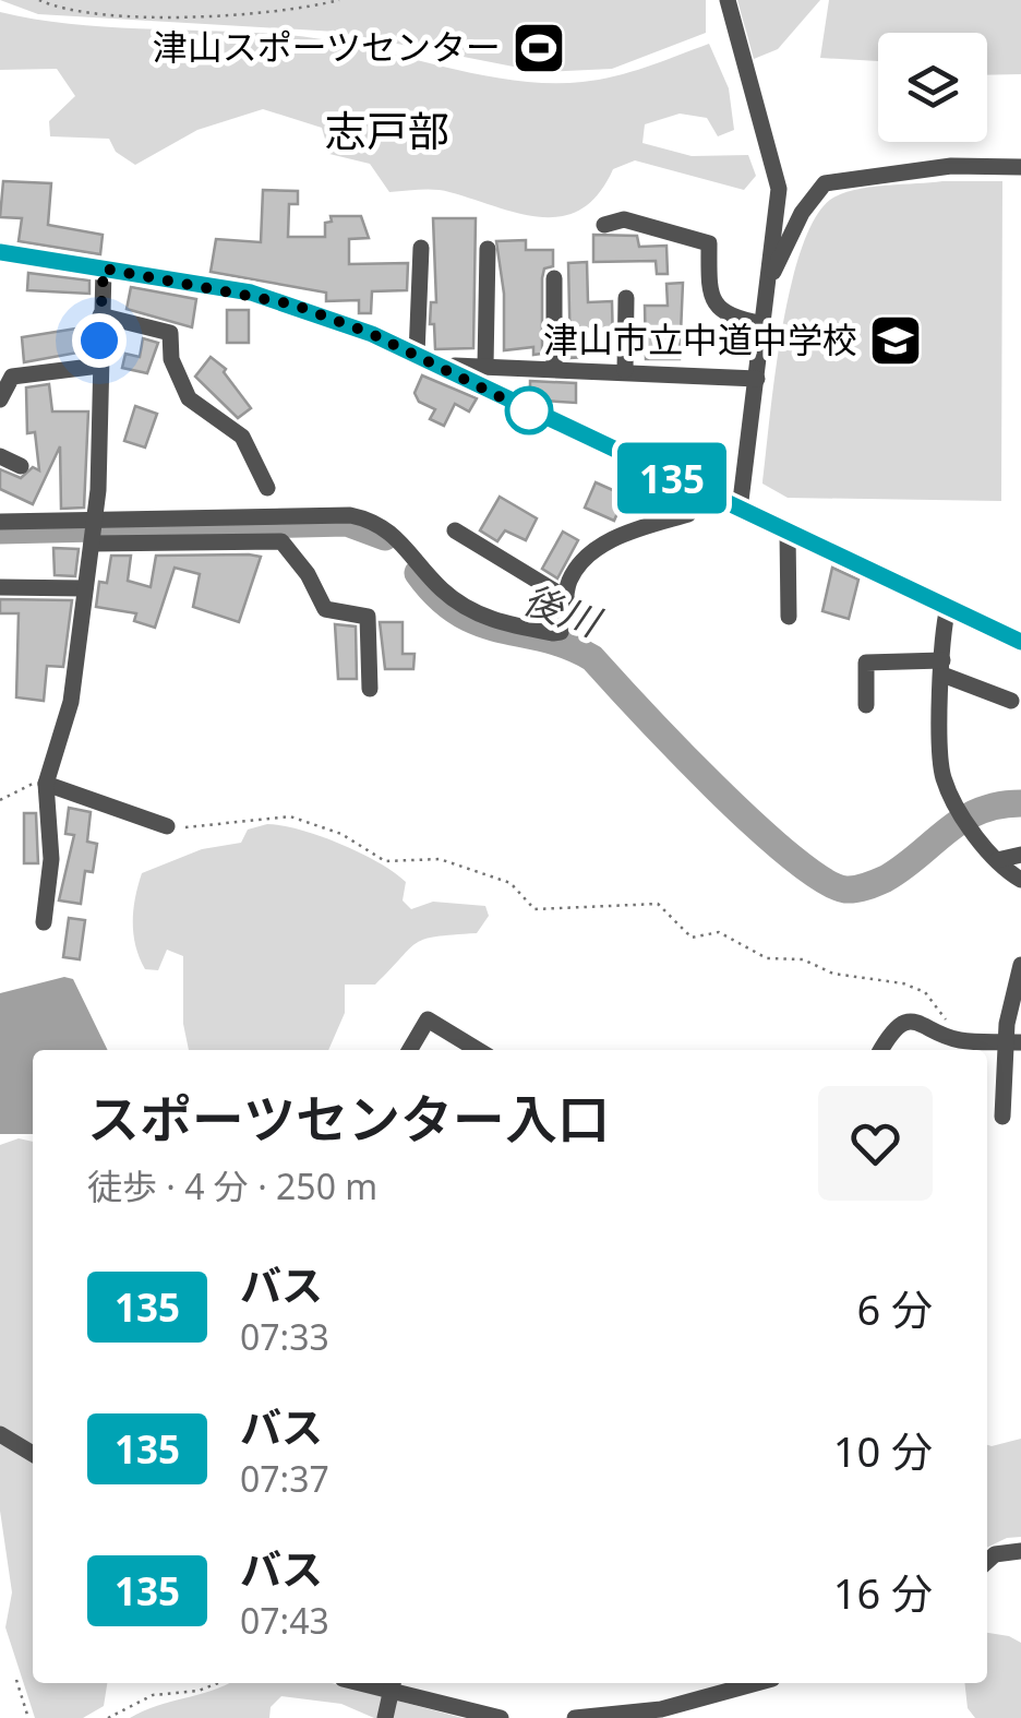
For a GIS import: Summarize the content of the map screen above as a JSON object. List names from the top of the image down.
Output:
{
  "districts": ["志戸部"],
  "water": ["後川"],
  "places": {
    "sports": ["津山スポーツセンター"],
    "school or university": ["津山市立中道中学校"]
  },
  "lines": ["bus line 135"],
  "page": {
    "on_map": "135",
    "heading": ["スポーツセンター入口", "徒歩 · 4 分 · 250 m"],
    "list": [
      {
        "mark": "135",
        "name": "バス",
        "note": "07:33",
        "value": "6 分"
      },
      {
        "mark": "135",
        "name": "バス",
        "note": "07:37",
        "value": "10 分"
      },
      {
        "mark": "135",
        "name": "バス",
        "note": "07:43",
        "value": "16 分"
      }
    ]
  }
}
